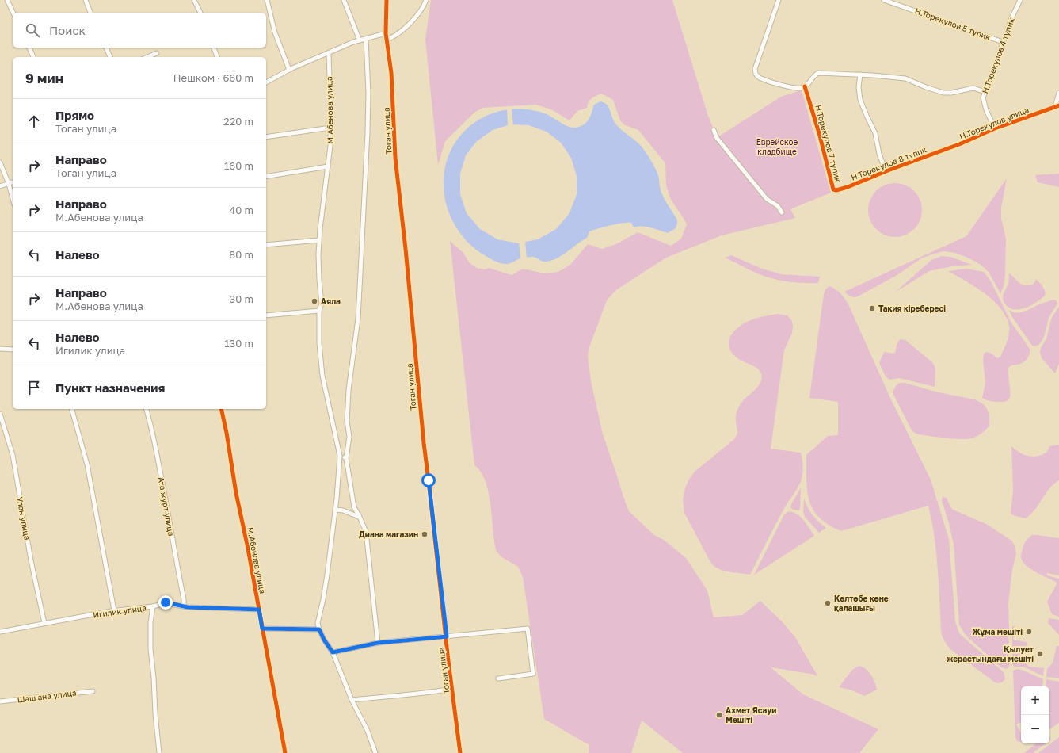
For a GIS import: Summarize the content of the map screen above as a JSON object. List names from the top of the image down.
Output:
{
  "streets": {
    "street": [
      "Н.Торекулов 5 тупик",
      "Н.Торекулов 4 тупик",
      "М.Абенова улица",
      "Н.Торекулов улица",
      "Тоган улица",
      "Н.Торекулов 7 тупик",
      "Н.Торекулов 8 тупик",
      "Ата журт улица",
      "Улан улица",
      "Игилик улица",
      "Шаш ана улица"
    ]
  },
  "crossings": [
    ["Н.Торекулов 5 тупик", "Н.Торекулов 4 тупик"],
    ["Н.Торекулов 4 тупик", "Н.Торекулов улица"],
    ["М.Абенова улица", "Тоган улица"],
    ["М.Абенова улица", "Игилик улица"],
    ["Н.Торекулов улица", "Н.Торекулов 8 тупик"],
    ["Н.Торекулов 7 тупик", "Н.Торекулов 8 тупик"],
    ["Ата журт улица", "Игилик улица"],
    ["Улан улица", "Игилик улица"]
  ],
  "parks": ["Еврейское кладбище"],
  "places": [
    "Аяла",
    "Тақия кіребересі",
    "Диана магазин",
    "Көлтөбе көне қалашығы",
    "Жұма мешіті",
    "Қылует жерастындағы мешіті",
    "Ахмет Ясауи Мешіті"
  ],
  "page": {
    "search": "Поиск",
    "heading": ["9 мин", "Пешком · 660 m"],
    "list": [
      ["Прямо", "Тоган улица", "220 m"],
      ["Направо", "Тоган улица", "160 m"],
      ["Направо", "М.Абенова улица", "40 m"],
      ["Налево", "80 m"],
      ["Направо", "М.Абенова улица", "30 m"],
      ["Налево", "Игилик улица", "130 m"],
      "Пункт назначения"
    ],
    "map_buttons": ["+", "−"]
  }
}
